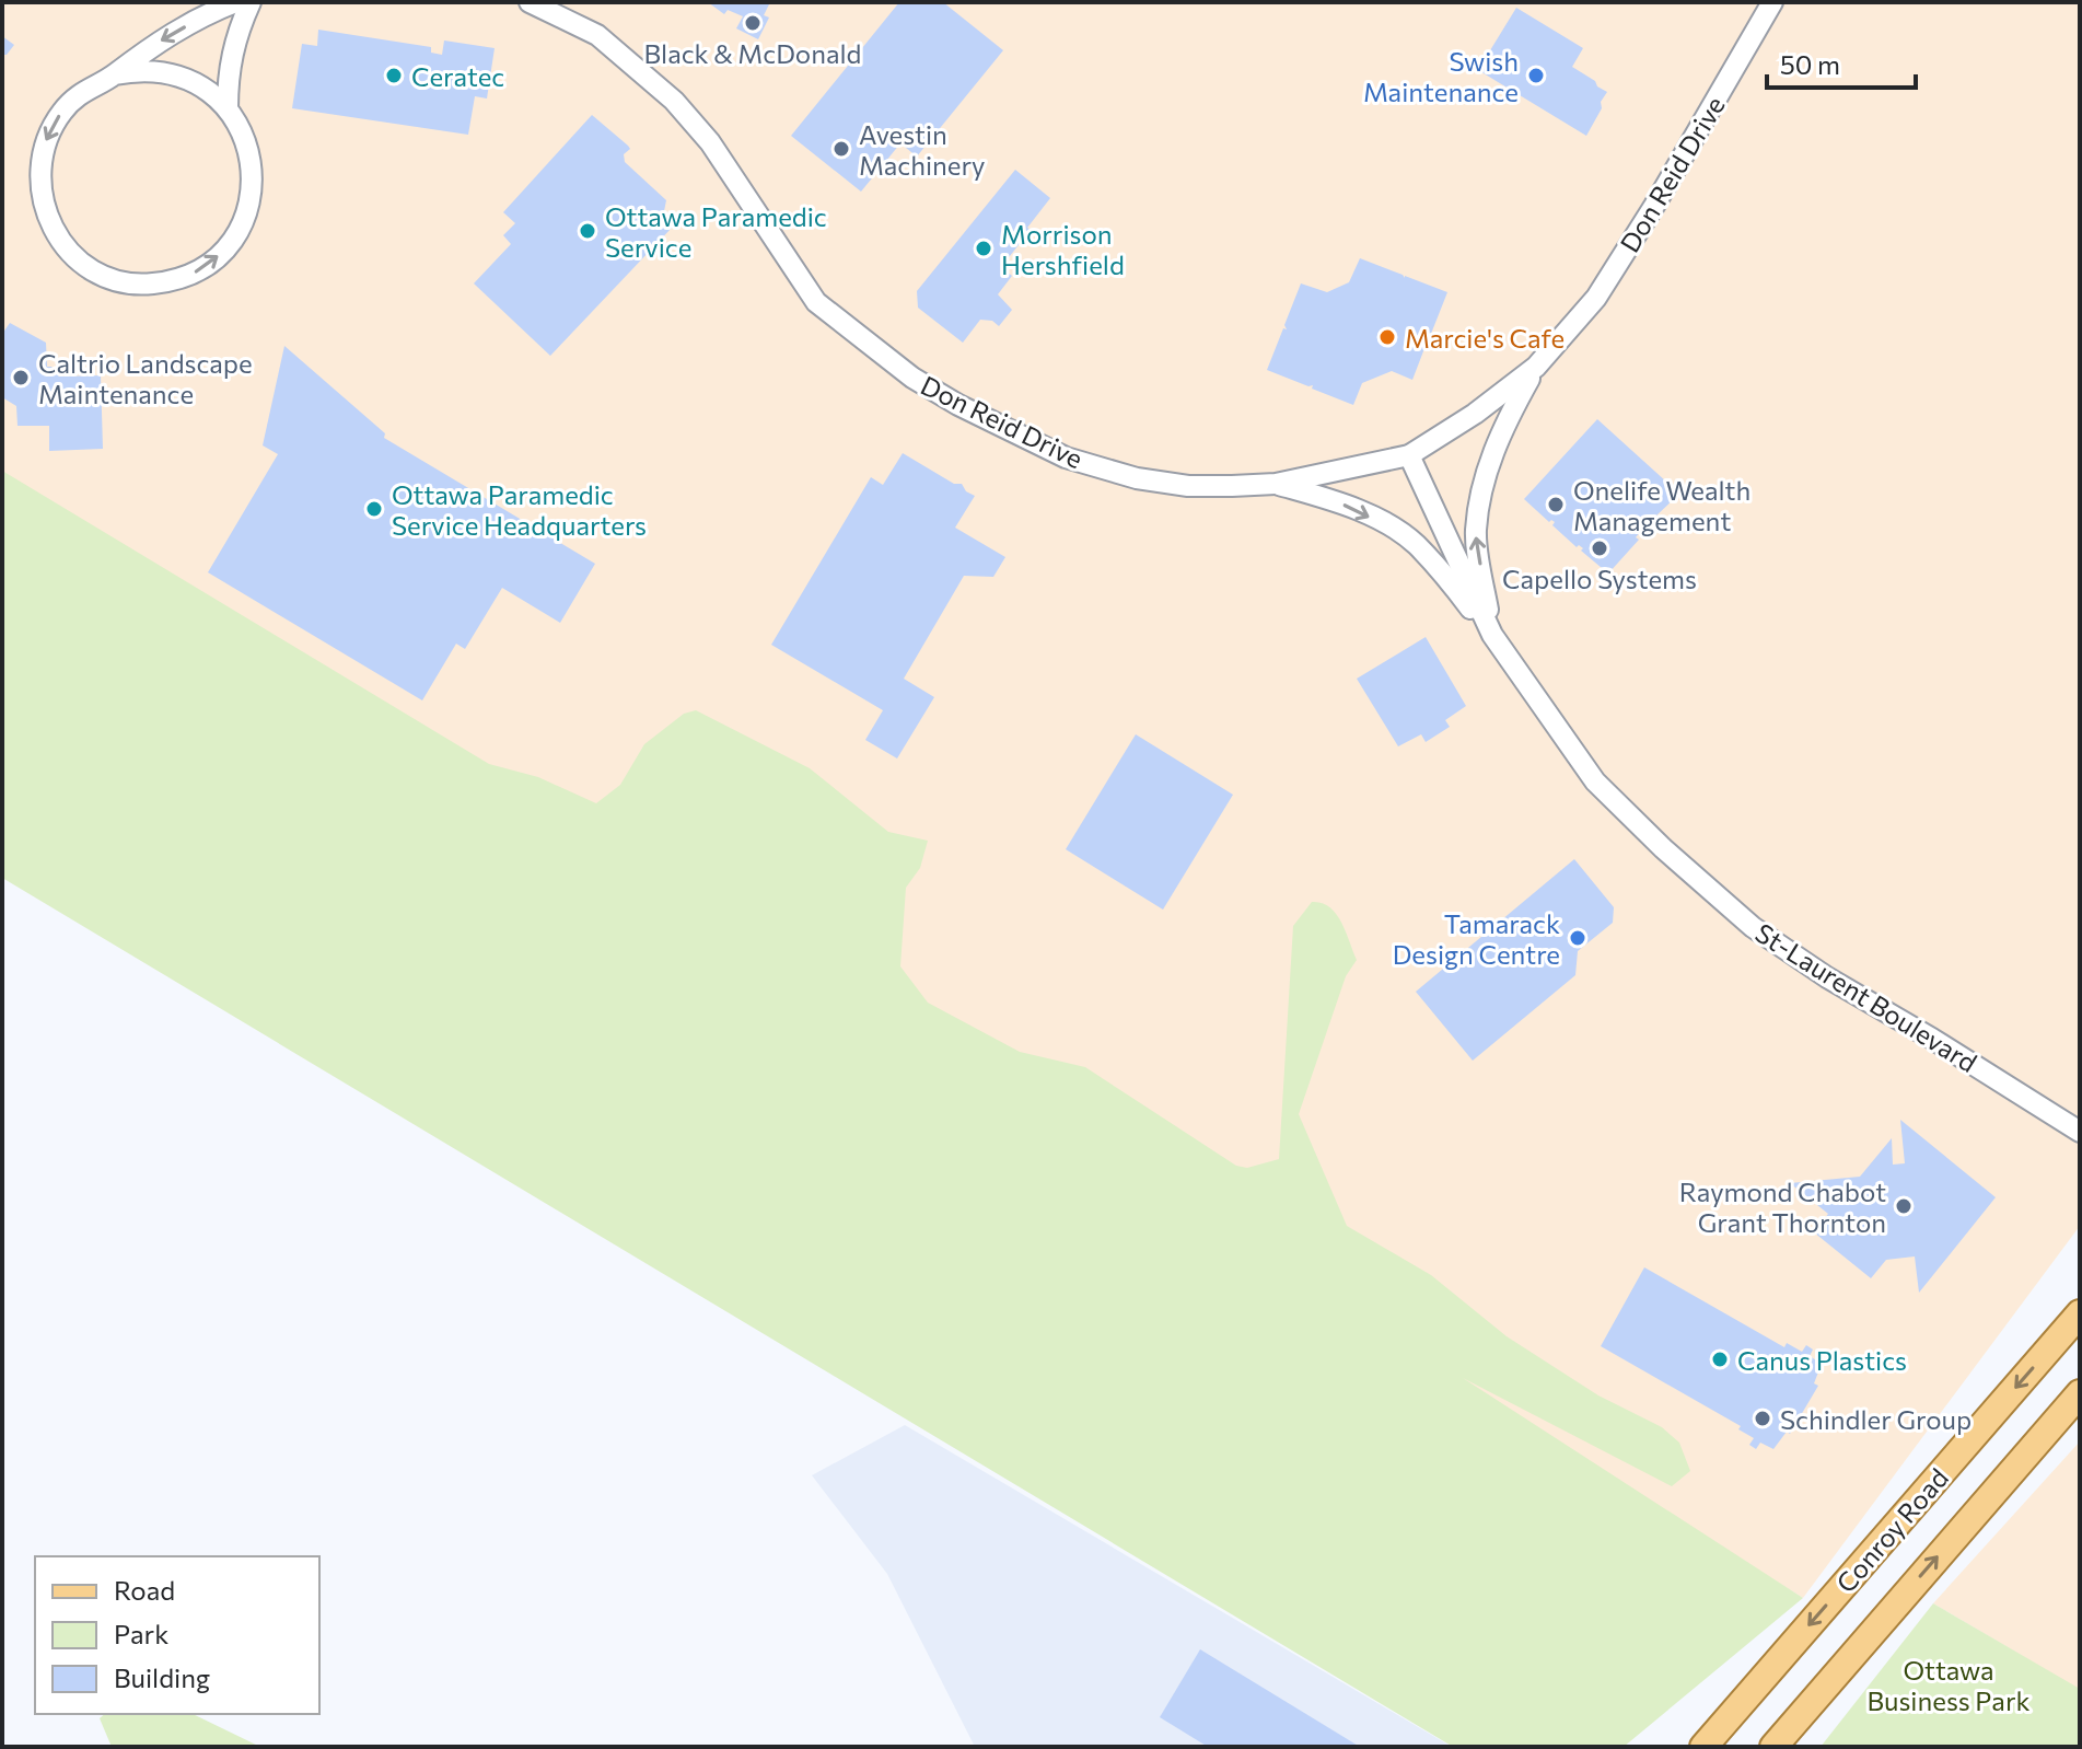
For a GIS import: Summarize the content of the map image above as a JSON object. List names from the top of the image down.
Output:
{
  "streets": {
    "main road": ["Conroy Road"],
    "street": ["Don Reid Drive", "St-Laurent Boulevard"]
  },
  "crossings": [
    ["Don Reid Drive", "St-Laurent Boulevard"]
  ],
  "parks": ["Ottawa Business Park"],
  "places": [
    "Black & McDonald",
    "Ceratec",
    "Swish Maintenance",
    "Avestin Machinery",
    "Ottawa Paramedic Service",
    "Morrison Hershfield",
    "Marcie's Cafe",
    "Caltrio Landscape Maintenance",
    "Onelife Wealth Management",
    "Ottawa Paramedic Service Headquarters",
    "Capello Systems",
    "Tamarack Design Centre",
    "Raymond Chabot Grant Thornton",
    "Canus Plastics",
    "Schindler Group"
  ],
  "legend": ["Road", "Park", "Building"],
  "scale_bar": "50 m"
}
